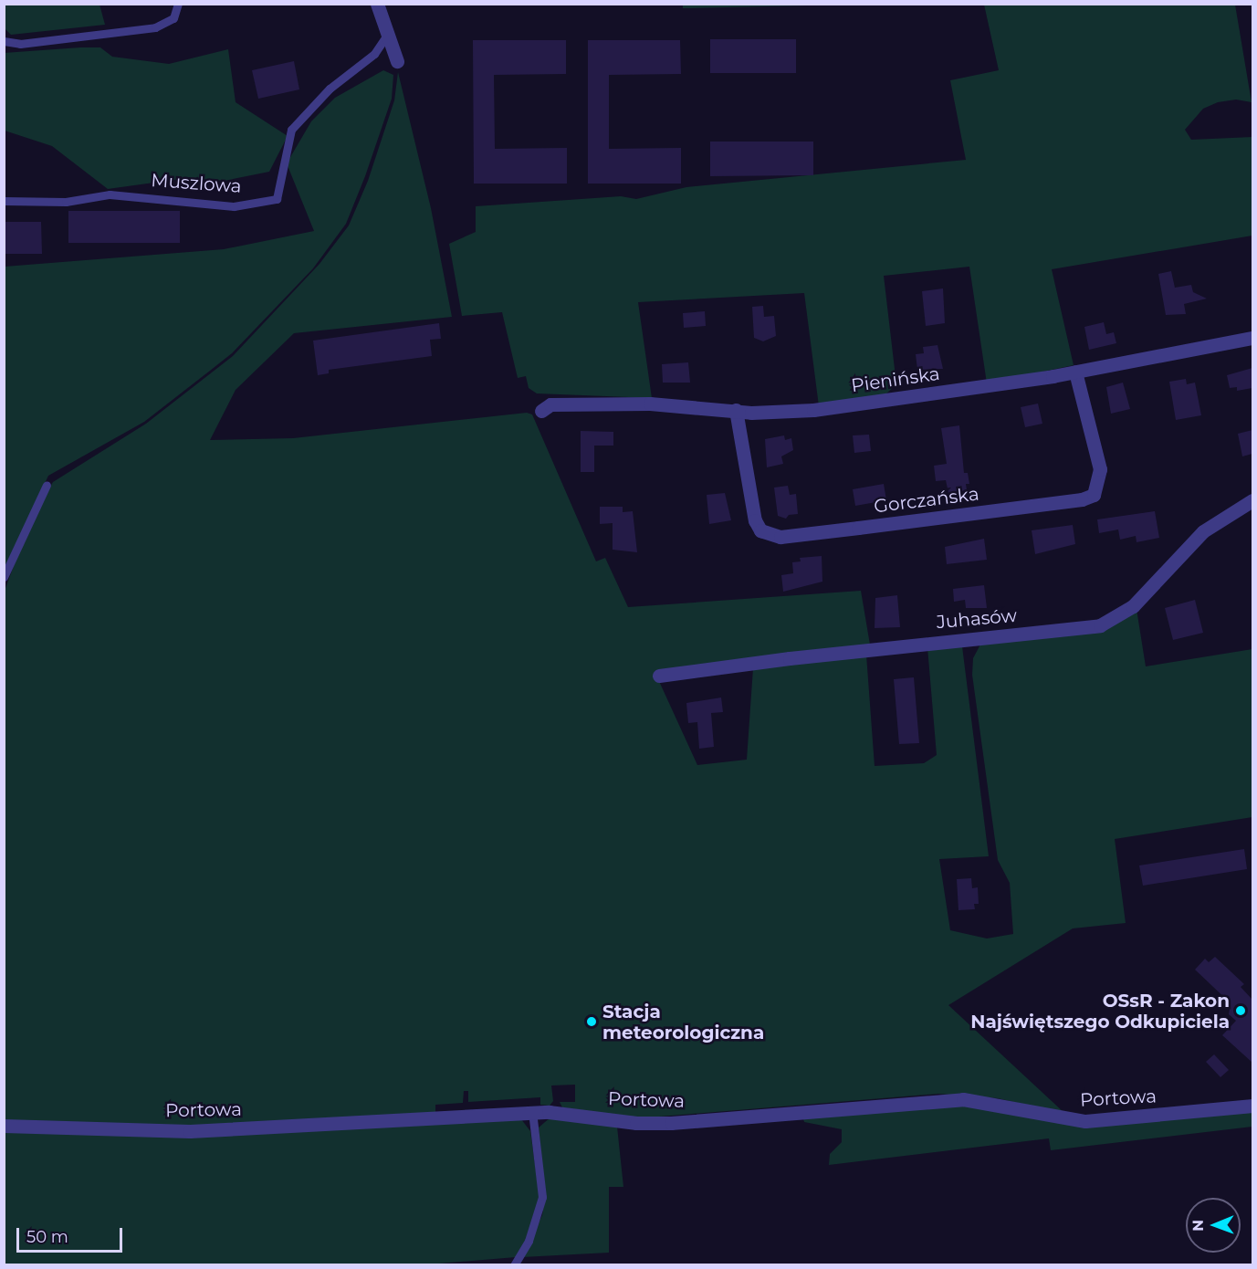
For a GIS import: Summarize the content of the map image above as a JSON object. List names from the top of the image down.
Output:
{
  "streets": {
    "street": [
      "Pienińska",
      "Gorczańska",
      "Juhasów",
      "Portowa"
    ],
    "lane": ["Muszlowa"]
  },
  "crossings": [
    ["Pienińska", "Gorczańska"]
  ],
  "places": ["OSsR - Zakon Najświętszego Odkupiciela", "Stacja meteorologiczna"],
  "scale_bar": "50 m",
  "north": "left"
}
